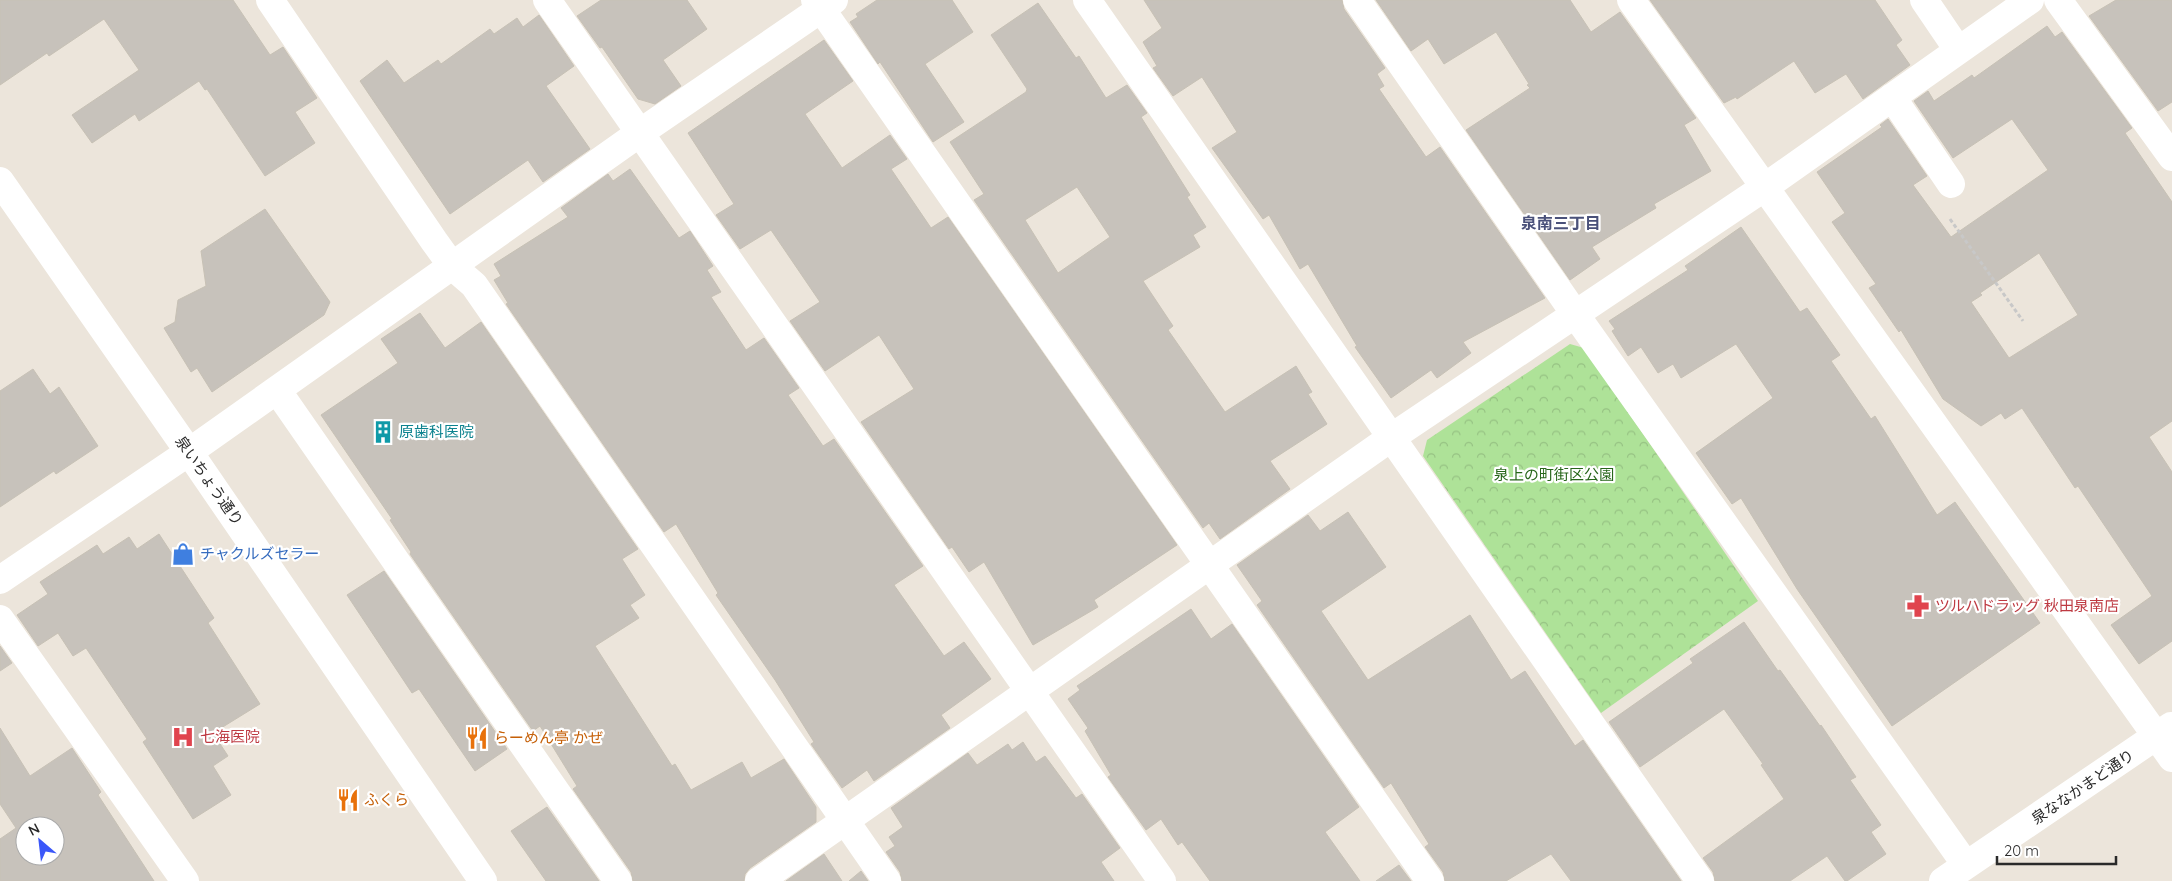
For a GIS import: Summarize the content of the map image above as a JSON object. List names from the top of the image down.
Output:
{
  "streets": {
    "street": ["泉いちょう通り", "泉ななかまど通り"]
  },
  "districts": ["泉南三丁目"],
  "parks": ["泉上の町街区公園"],
  "places": {
    "building": ["原歯科医院"],
    "shop": ["チャクルズセラー"],
    "pharmacy": ["ツルハドラッグ 秋田泉南店"],
    "hospital": ["七海医院"],
    "restaurant": ["らーめん亭 かぜ", "ふくら"]
  },
  "scale_bar": "20 m",
  "north": "top left"
}
